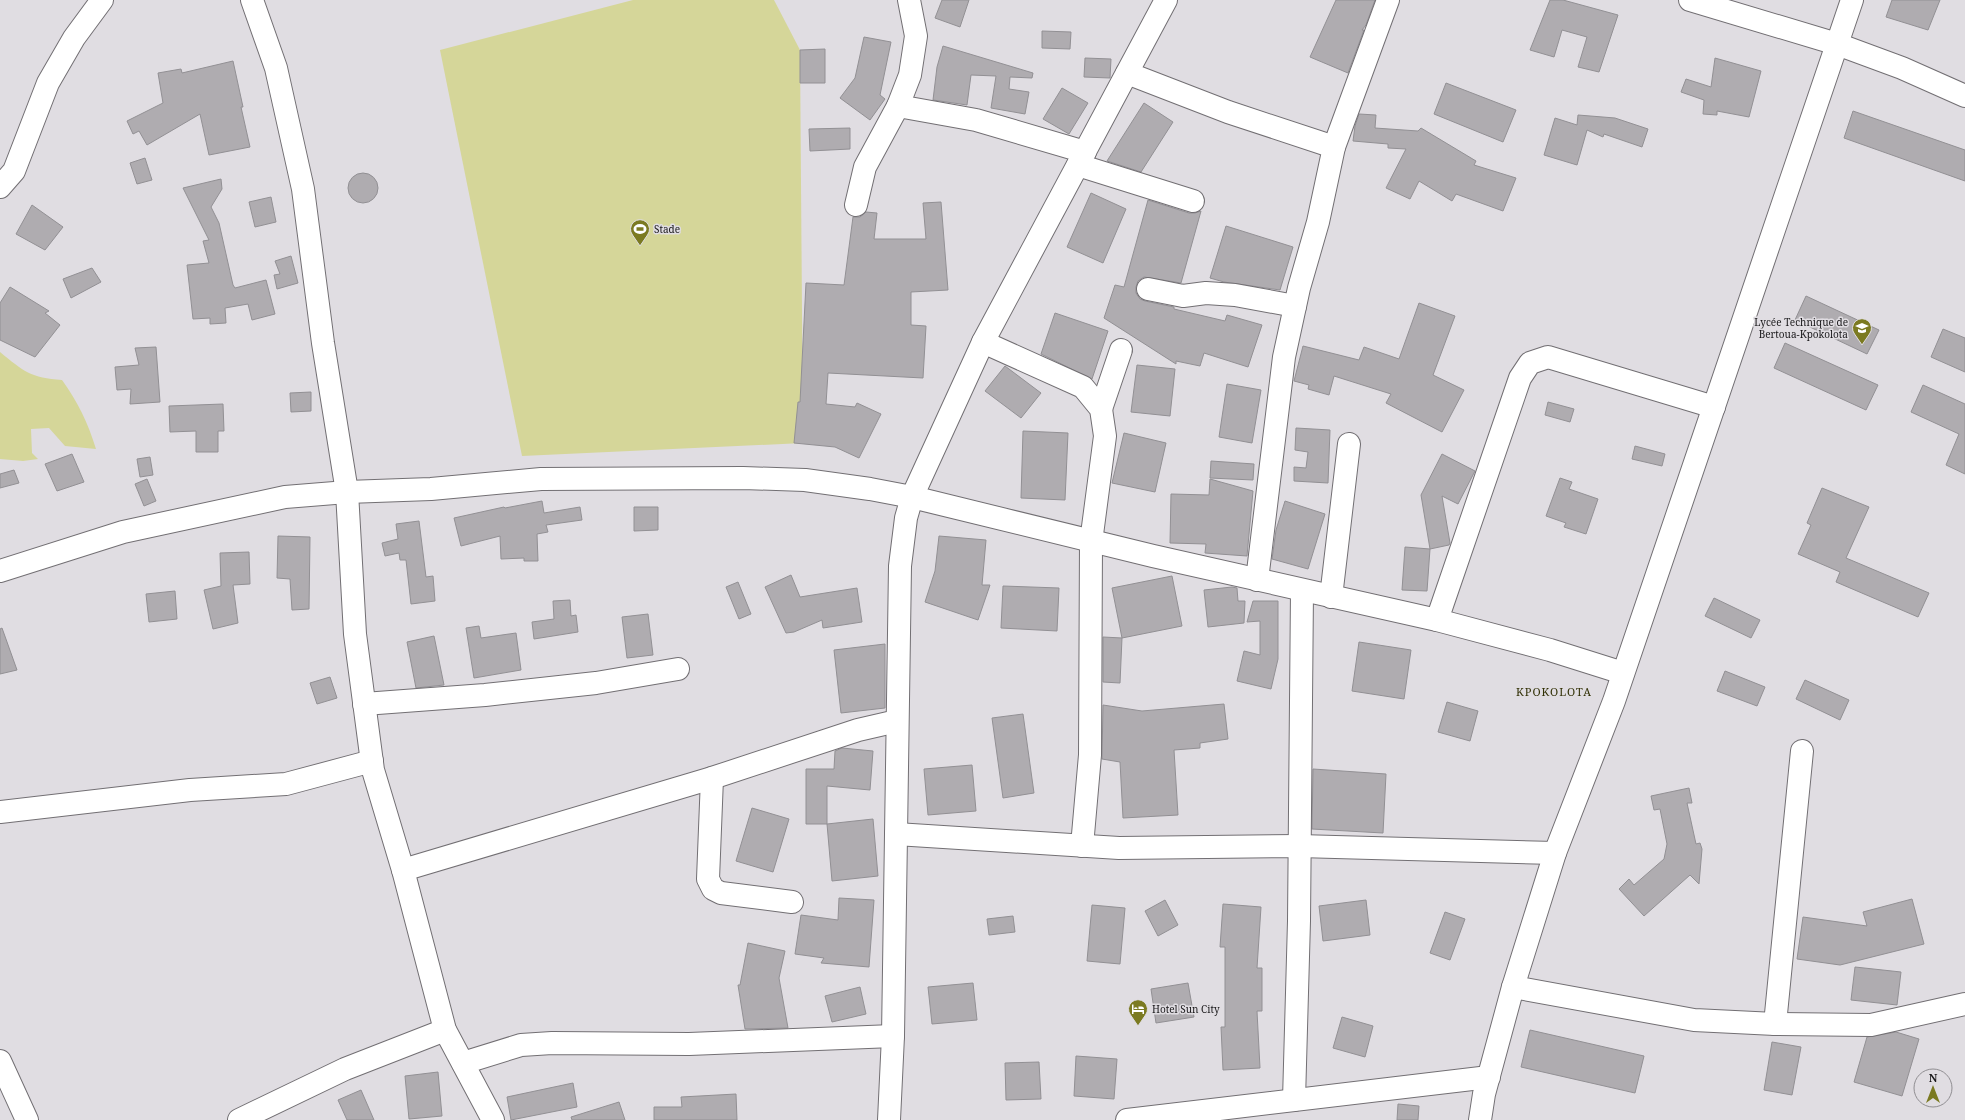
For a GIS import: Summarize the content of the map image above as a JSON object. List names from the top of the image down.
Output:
{
  "districts": ["KPOKOLOTA"],
  "places": {
    "sports": ["Stade"],
    "school or university": ["Lycée Technique de Bertoua-Kpokolota"],
    "hotel": ["Hotel Sun City"]
  },
  "north": "top"
}
